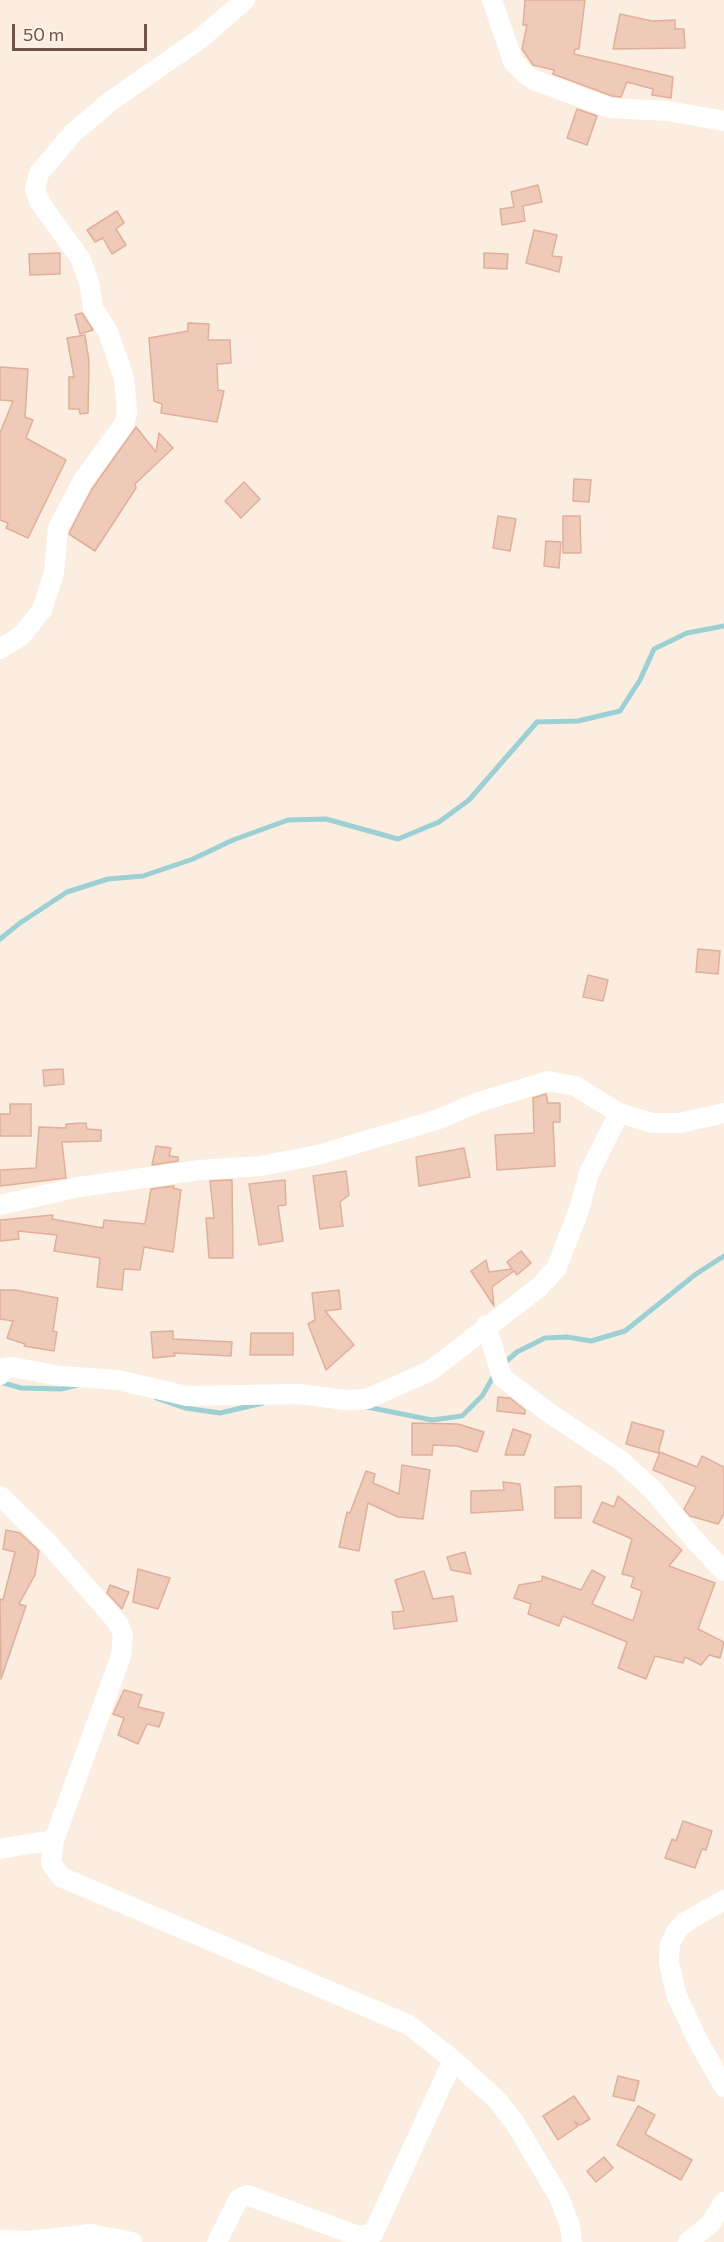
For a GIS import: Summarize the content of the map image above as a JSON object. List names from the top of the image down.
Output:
{
  "scale_bar": "50 m"
}
